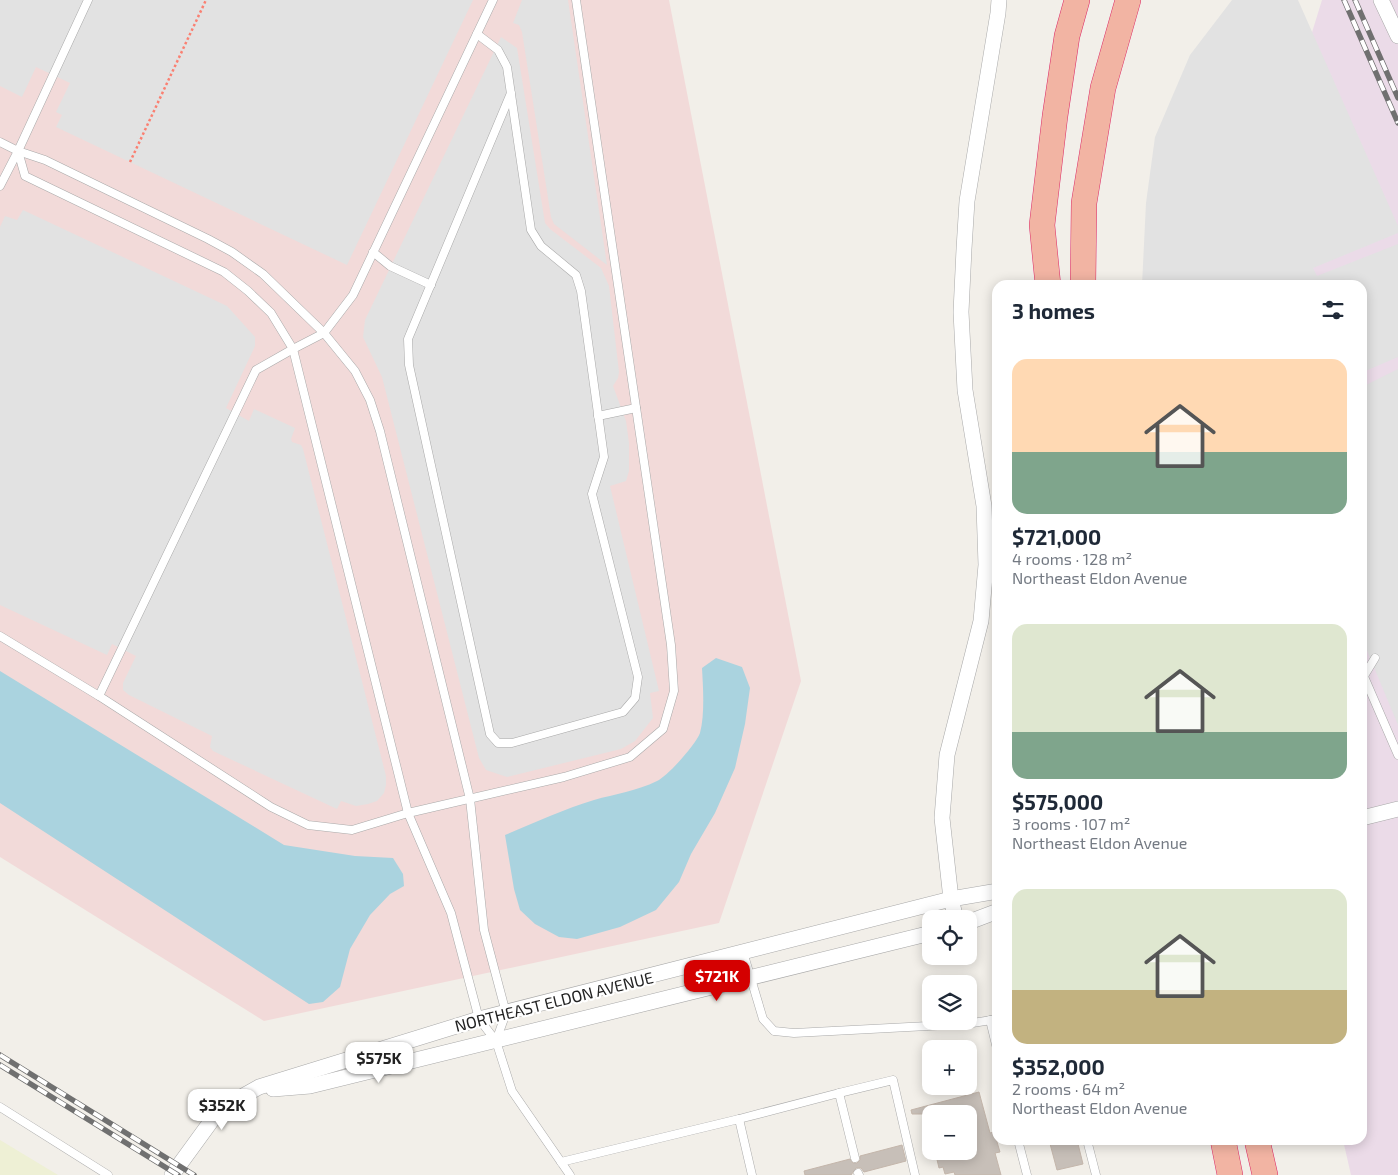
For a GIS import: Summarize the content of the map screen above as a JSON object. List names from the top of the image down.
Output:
{
  "streets": {
    "street": ["NORTHEAST ELDON AVENUE"]
  },
  "page": {
    "heading": "3 homes",
    "list": [
      {
        "name": "$721,000",
        "note": "4 rooms · 128 m² · Northeast Eldon Avenue"
      },
      {
        "name": "$575,000",
        "note": "3 rooms · 107 m² · Northeast Eldon Avenue"
      },
      {
        "name": "$352,000",
        "note": "2 rooms · 64 m² · Northeast Eldon Avenue"
      }
    ],
    "map_buttons": ["+", "−"],
    "price": ["$721K", "$575K", "$352K"]
  }
}
